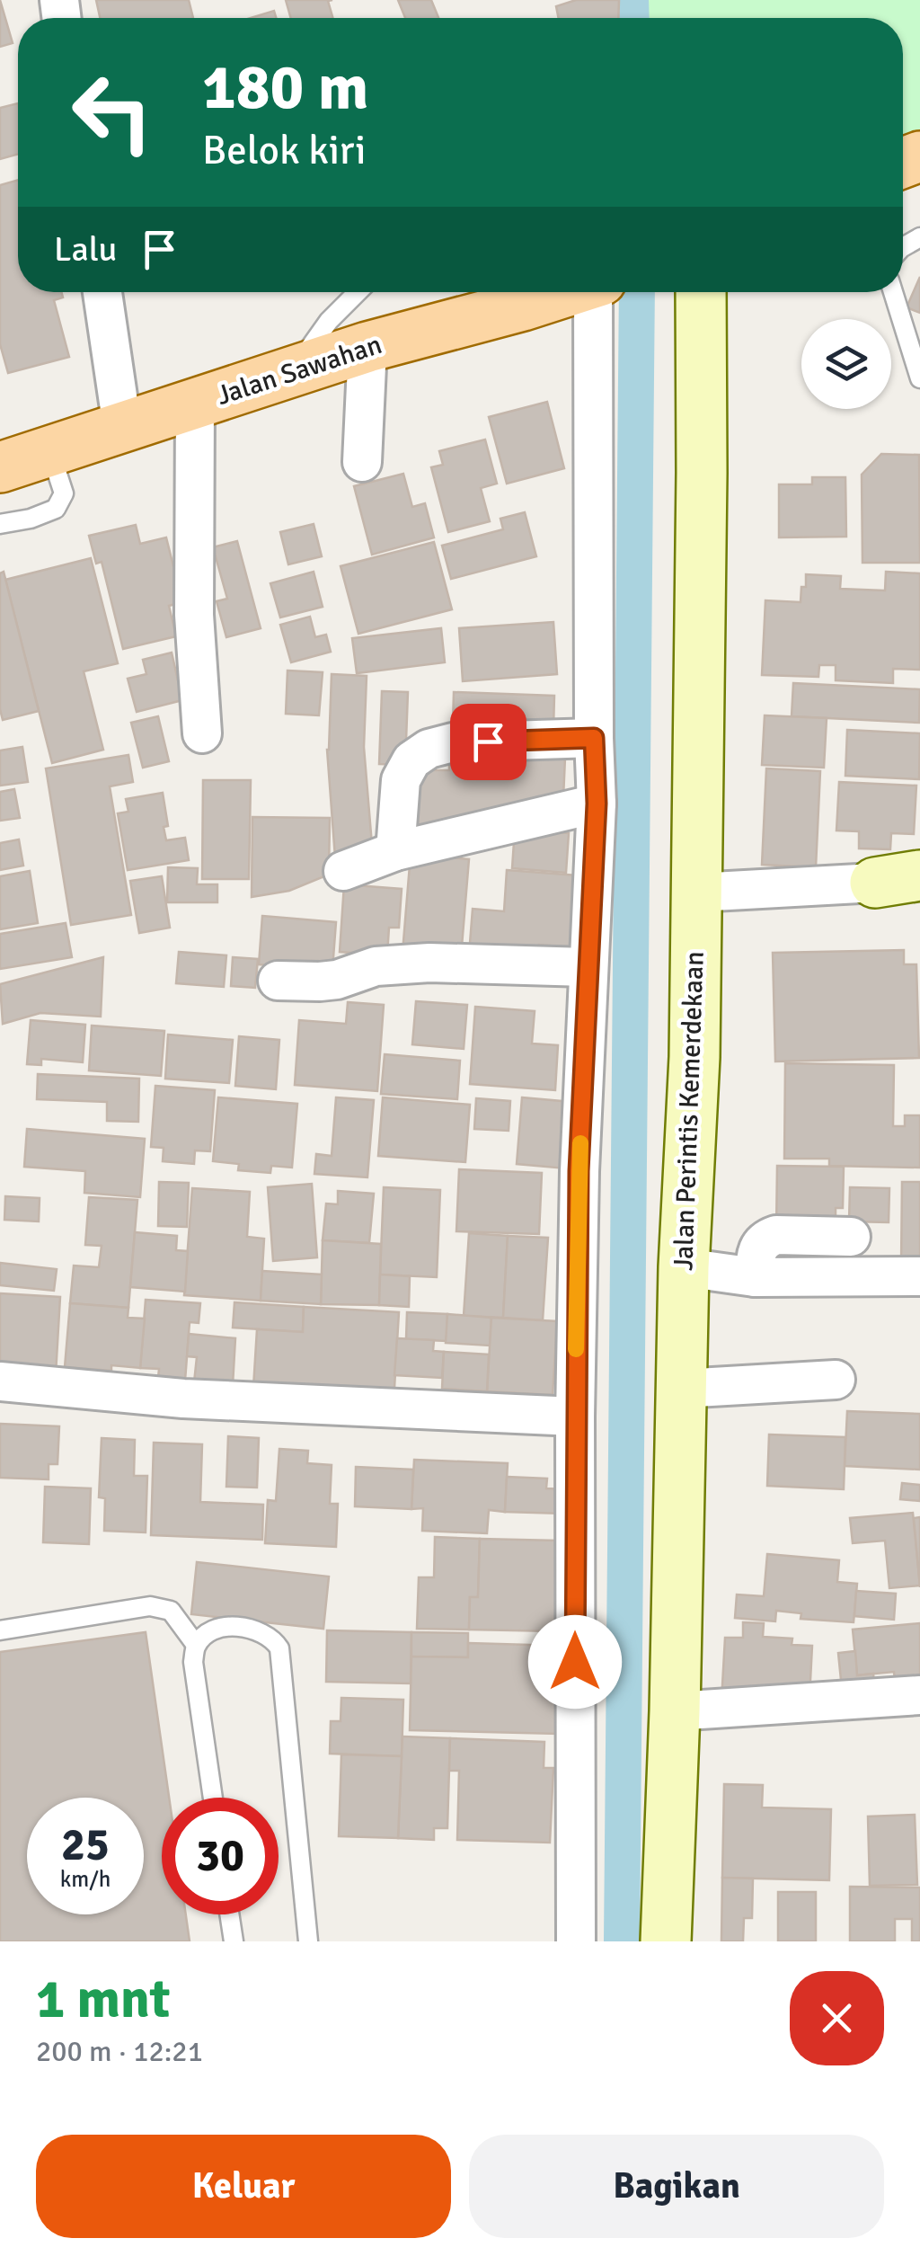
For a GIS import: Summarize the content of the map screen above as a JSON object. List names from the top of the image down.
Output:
{
  "streets": {
    "main road": ["Jalan Sawahan", "Jalan Perintis Kemerdekaan"]
  },
  "page": {
    "turn": ["180 m", "Belok kiri"],
    "then": "Lalu",
    "speed": "25 km/h",
    "limit": "30",
    "heading": ["1 mnt", "200 m · 12:21"],
    "buttons": ["Keluar", "Bagikan"]
  }
}
